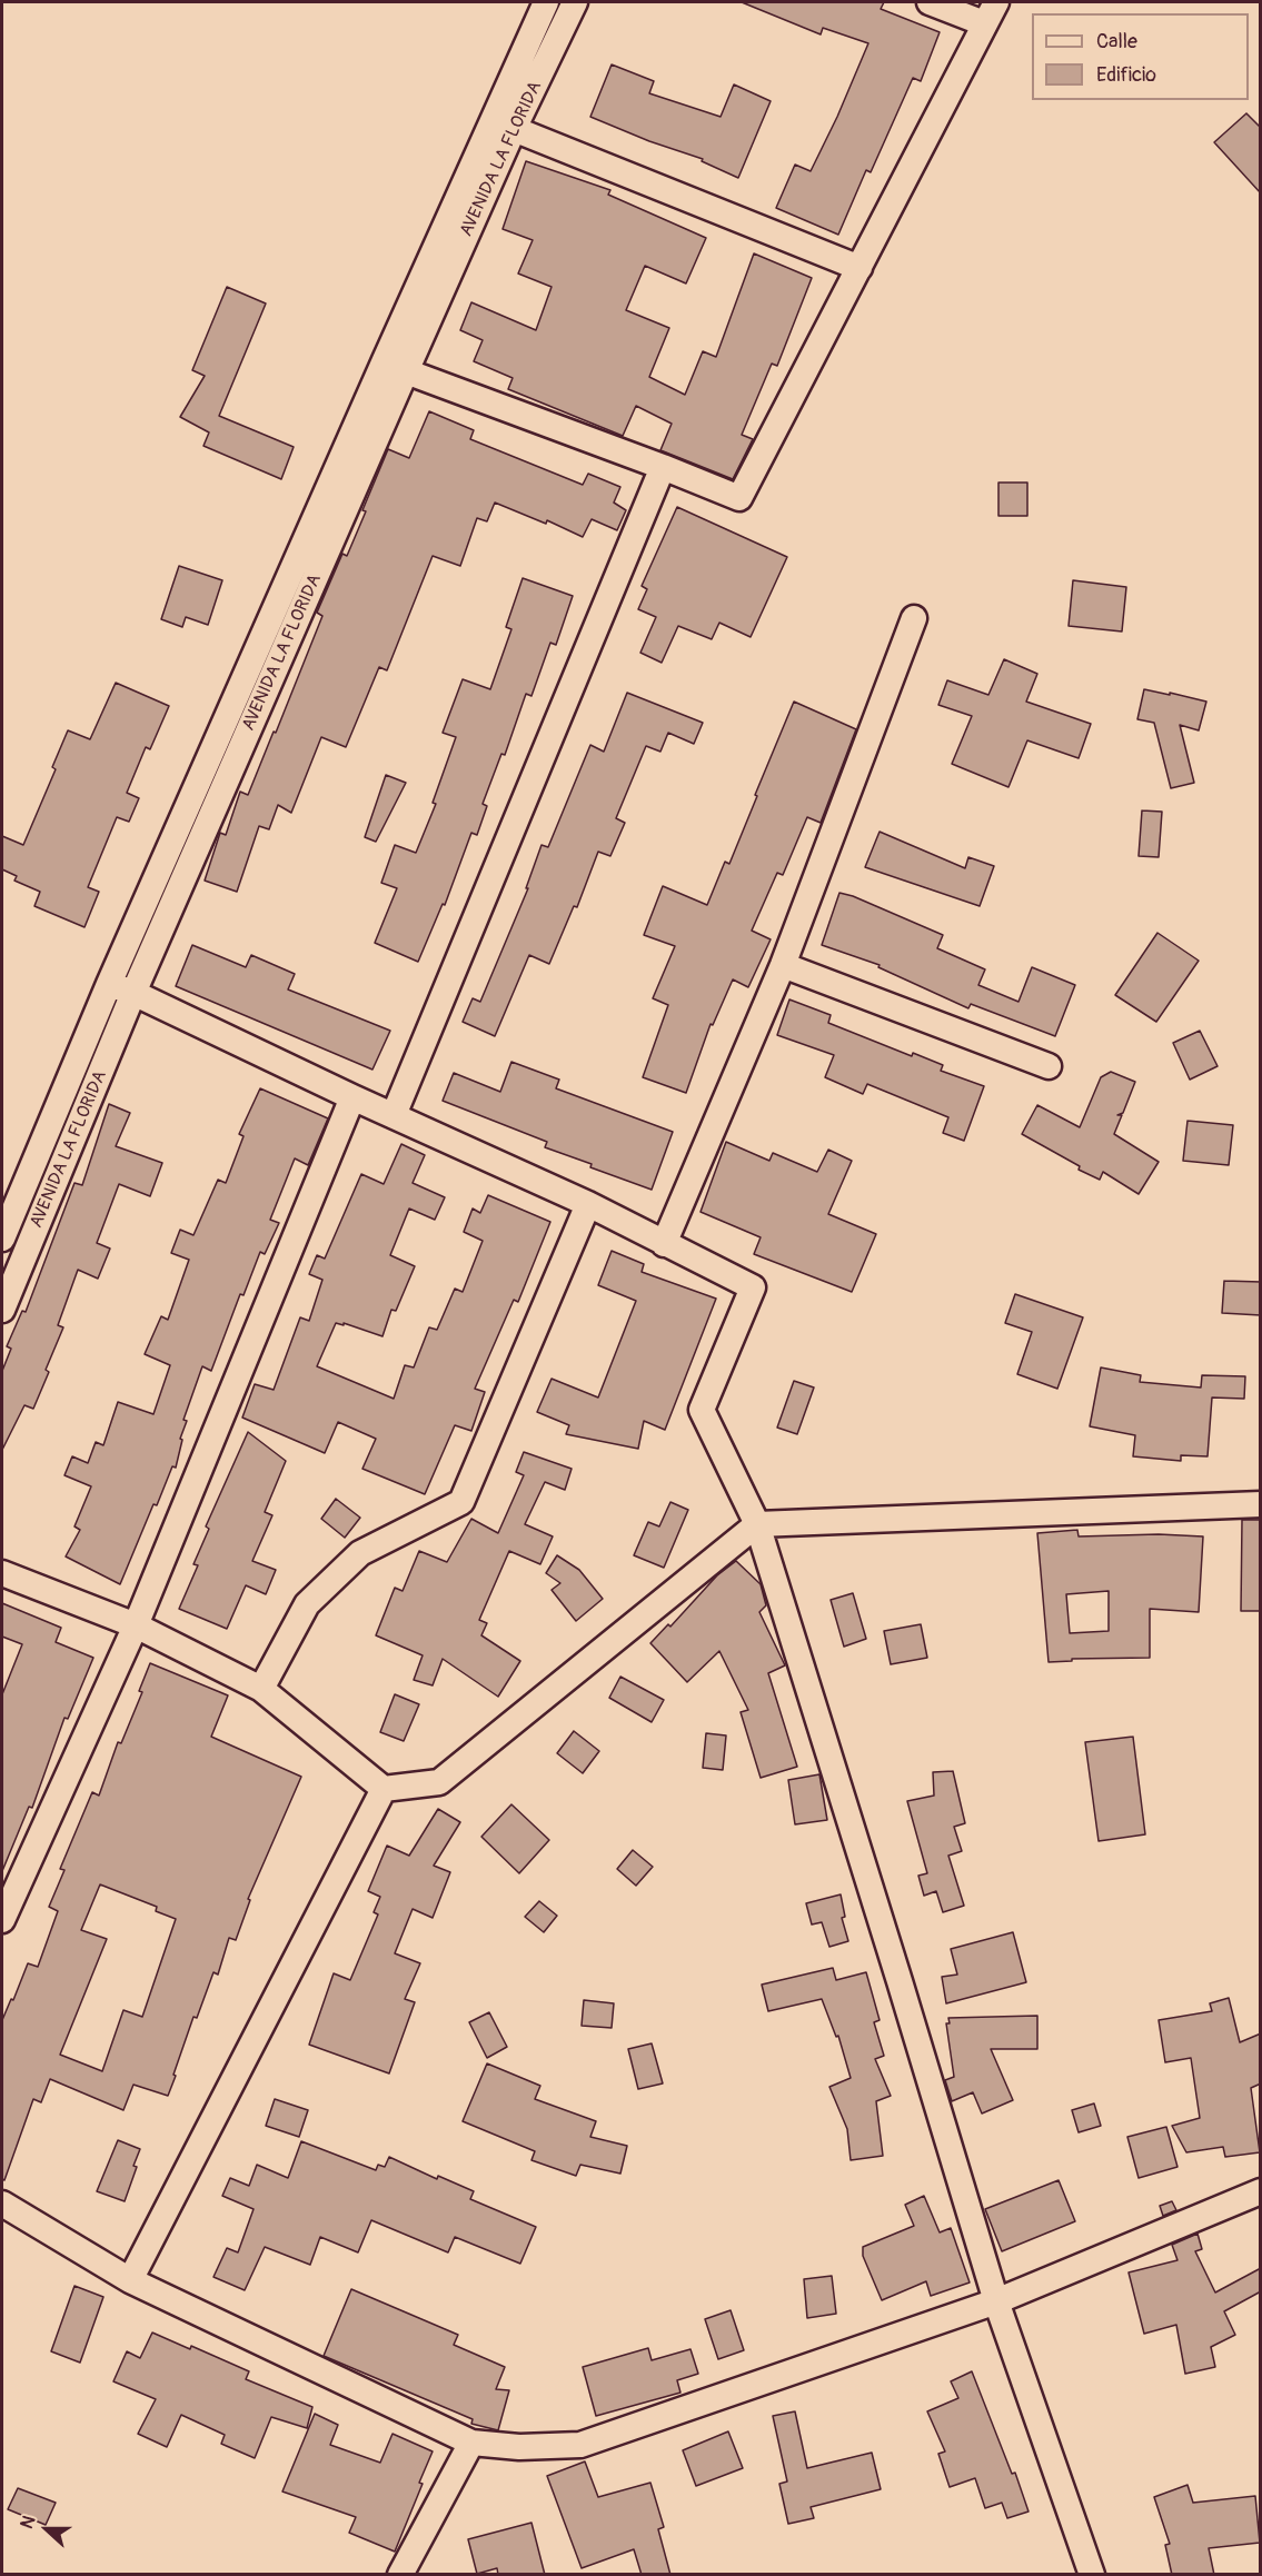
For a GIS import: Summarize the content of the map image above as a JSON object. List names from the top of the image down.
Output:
{
  "streets": {
    "street": ["AVENIDA LA FLORIDA"]
  },
  "legend": ["Calle", "Edificio"],
  "north": "left"
}
